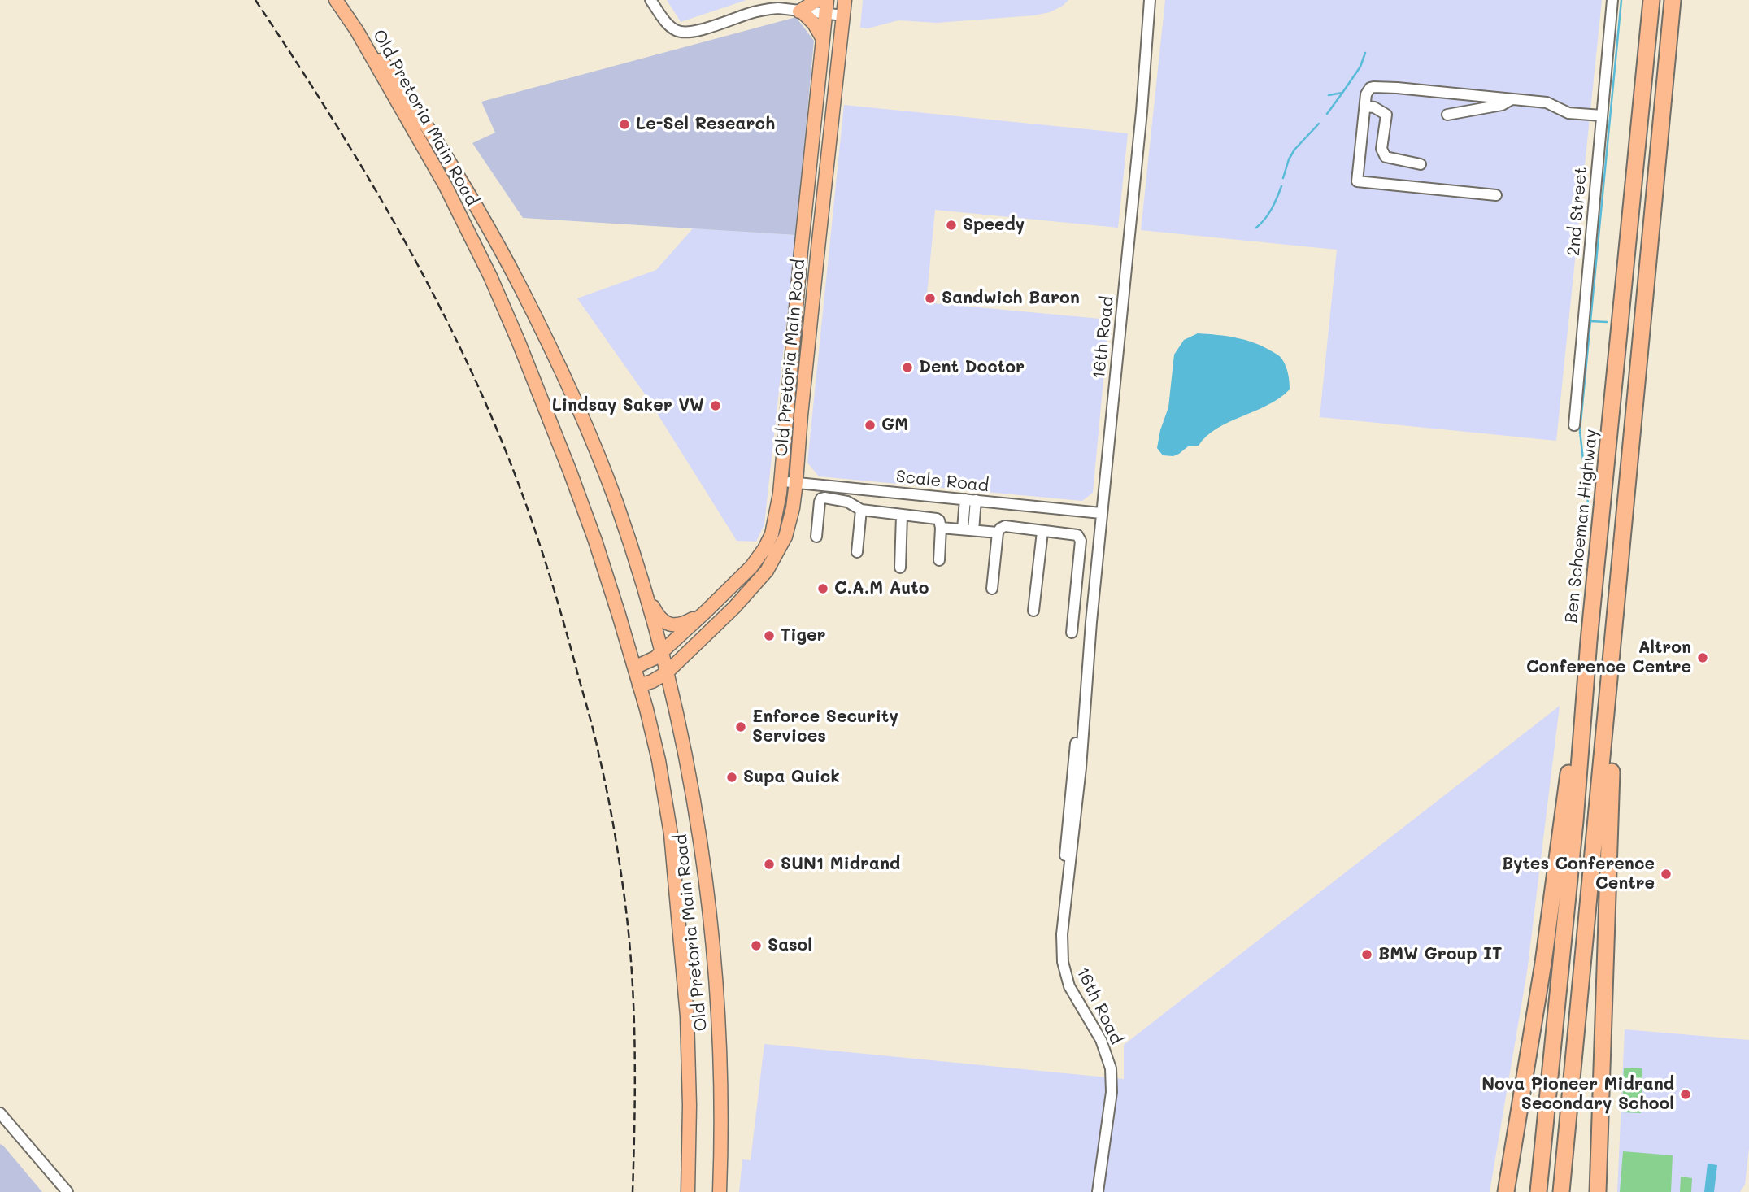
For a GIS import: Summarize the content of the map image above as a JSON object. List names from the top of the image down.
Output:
{
  "streets": {
    "highway": ["Ben Schoeman Highway"],
    "main road": ["Old Pretoria Main Road"],
    "street": ["2nd Street", "16th Road", "Scale Road"]
  },
  "crossings": [
    ["Old Pretoria Main Road", "Scale Road"],
    ["16th Road", "Scale Road"]
  ],
  "places": [
    "Le-Sel Research",
    "Speedy",
    "Sandwich Baron",
    "Dent Doctor",
    "Lindsay Saker VW",
    "GM",
    "C.A.M Auto",
    "Tiger",
    "Altron Conference Centre",
    "Enforce Security Services",
    "Supa Quick",
    "SUN1 Midrand",
    "Bytes Conference Centre",
    "Sasol",
    "BMW Group IT",
    "Nova Pioneer Midrand Secondary School"
  ]
}
